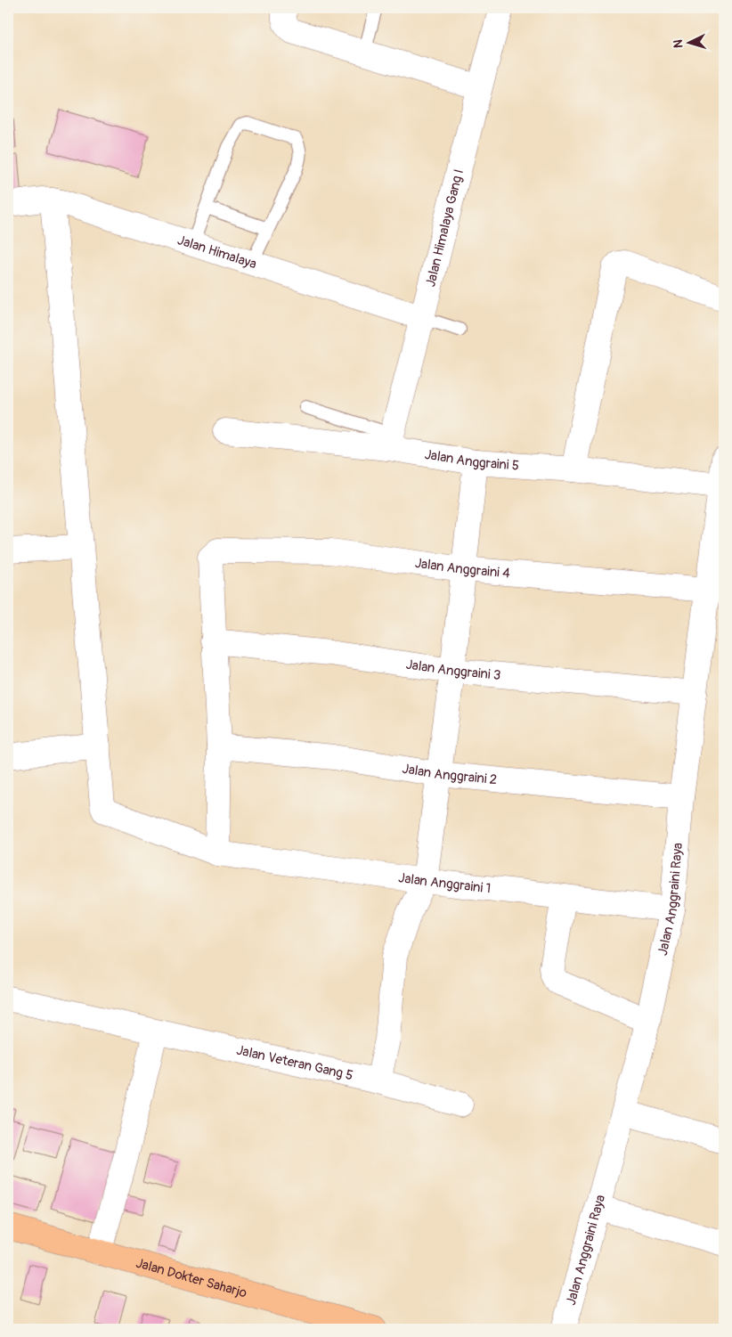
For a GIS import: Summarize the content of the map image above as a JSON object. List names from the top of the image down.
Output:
{
  "streets": {
    "highway": ["Jalan Dokter Saharjo"],
    "street": [
      "Jalan Himalaya Gang I",
      "Jalan Himalaya",
      "Jalan Anggraini 5",
      "Jalan Anggraini 4",
      "Jalan Anggraini 3",
      "Jalan Anggraini 2",
      "Jalan Anggraini 1",
      "Jalan Anggraini Raya",
      "Jalan Veteran Gang 5"
    ]
  },
  "crossings": [
    ["Jalan Himalaya Gang I", "Jalan Himalaya"],
    ["Jalan Himalaya Gang I", "Jalan Anggraini 5"],
    ["Jalan Anggraini 5", "Jalan Anggraini Raya"],
    ["Jalan Anggraini 4", "Jalan Anggraini 3"],
    ["Jalan Anggraini 4", "Jalan Anggraini Raya"],
    ["Jalan Anggraini 3", "Jalan Anggraini Raya"],
    ["Jalan Anggraini 2", "Jalan Anggraini Raya"],
    ["Jalan Anggraini 1", "Jalan Anggraini Raya"]
  ],
  "north": "left"
}
